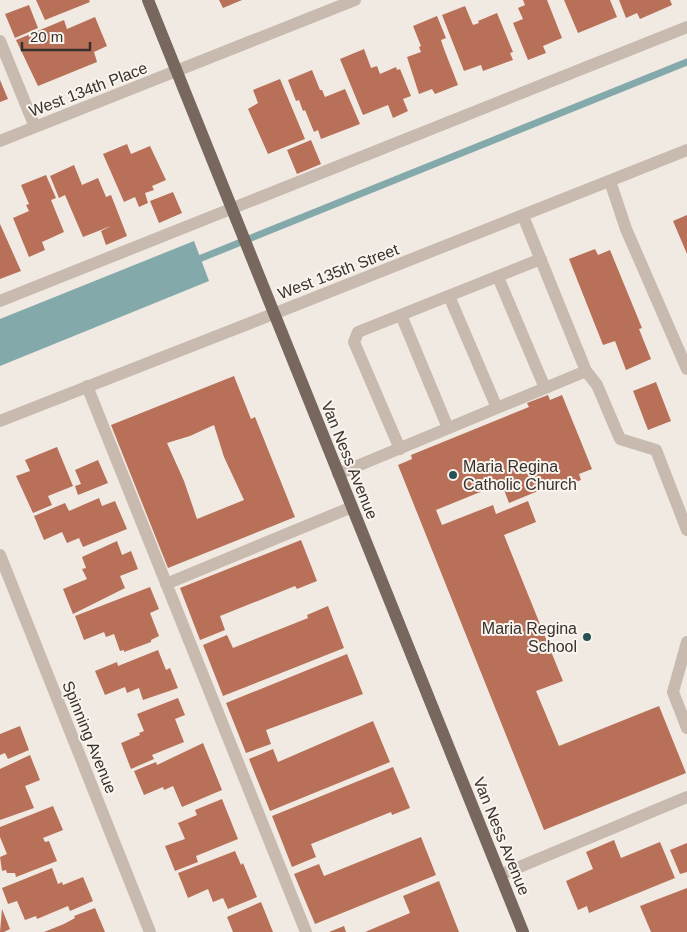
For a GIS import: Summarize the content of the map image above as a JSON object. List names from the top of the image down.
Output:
{
  "streets": {
    "main road": ["Van Ness Avenue"],
    "street": ["West 134th Place", "West 135th Street", "Spinning Avenue"]
  },
  "crossings": [
    ["West 134th Place", "Van Ness Avenue"],
    ["West 135th Street", "Van Ness Avenue"]
  ],
  "places": ["Maria Regina Catholic Church", "Maria Regina School"],
  "scale_bar": "20 m"
}
